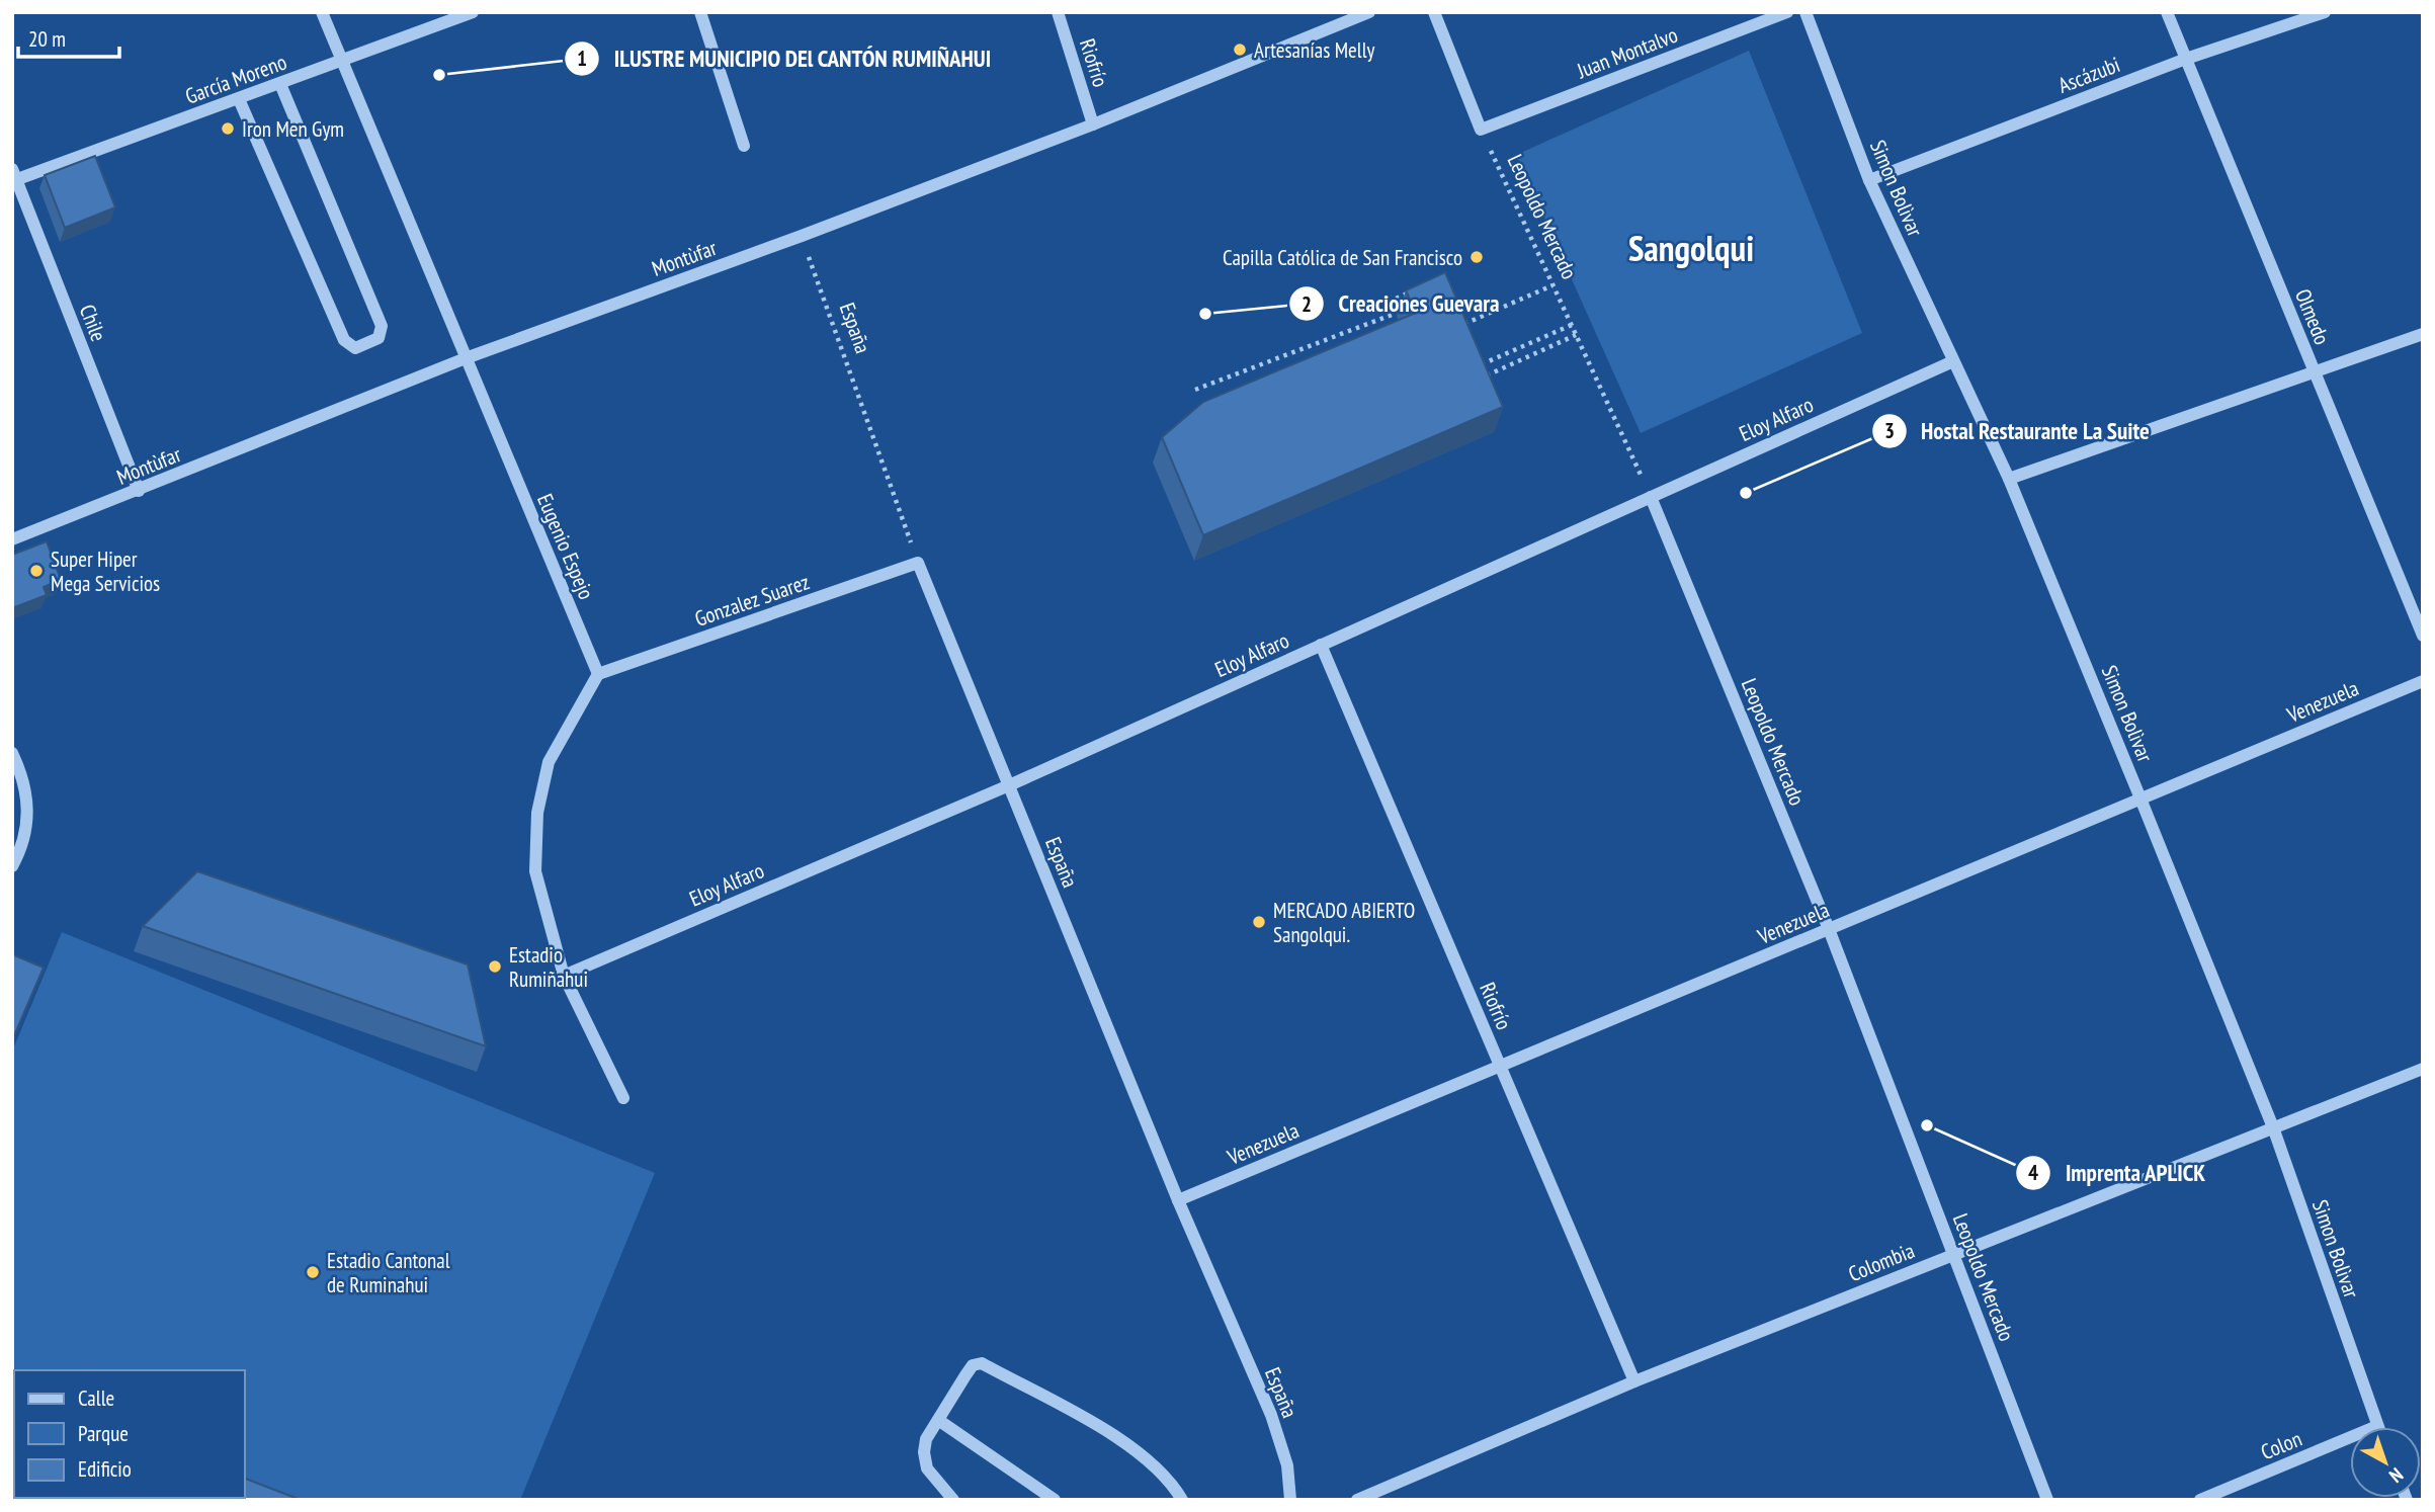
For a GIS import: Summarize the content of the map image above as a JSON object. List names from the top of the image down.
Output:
{
  "streets": {
    "street": [
      "Juan Montalvo",
      "Riofrío",
      "Ascázubi",
      "García Moreno",
      "Simon Bolìvar",
      "Leopoldo Mercado",
      "Montùfar",
      "Olmedo",
      "Chile",
      "España",
      "Eloy Alfaro",
      "Eugenio Espejo",
      "Gonzalez Suarez",
      "Venezuela",
      "Colombia",
      "Colon"
    ]
  },
  "crossings": [
    ["Juan Montalvo", "Leopoldo Mercado"],
    ["Riofrío", "Montùfar"],
    ["Riofrío", "Eloy Alfaro"],
    ["Riofrío", "Venezuela"],
    ["Riofrío", "Colombia"],
    ["Ascázubi", "Simon Bolìvar"],
    ["Ascázubi", "Olmedo"],
    ["García Moreno", "Chile"],
    ["García Moreno", "Eugenio Espejo"],
    ["Simon Bolìvar", "Eloy Alfaro"],
    ["Simon Bolìvar", "Venezuela"],
    ["Simon Bolìvar", "Colombia"],
    ["Simon Bolìvar", "Colon"],
    ["Leopoldo Mercado", "Eloy Alfaro"],
    ["Leopoldo Mercado", "Venezuela"],
    ["Leopoldo Mercado", "Colombia"],
    ["Montùfar", "Chile"],
    ["Montùfar", "España"],
    ["Montùfar", "Eugenio Espejo"],
    ["España", "Eloy Alfaro"],
    ["España", "Gonzalez Suarez"],
    ["España", "Venezuela"],
    ["Eugenio Espejo", "Gonzalez Suarez"]
  ],
  "districts": ["Sangolqui"],
  "places": [
    "Artesanías Melly",
    "ILUSTRE MUNICIPIO DEl CANTÓN RUMIÑAHUI",
    "Iron Men Gym",
    "Capilla Católica de San Francisco",
    "Creaciones Guevara",
    "Hostal Restaurante La Suite",
    "Super Hiper Mega Servicios",
    "MERCADO ABIERTO Sangolqui.",
    "Estadio Rumiñahui",
    "Imprenta APLICK",
    "Estadio Cantonal de Ruminahui"
  ],
  "legend": ["Calle", "Parque", "Edificio"],
  "scale_bar": "20 m",
  "north": "bottom right"
}
